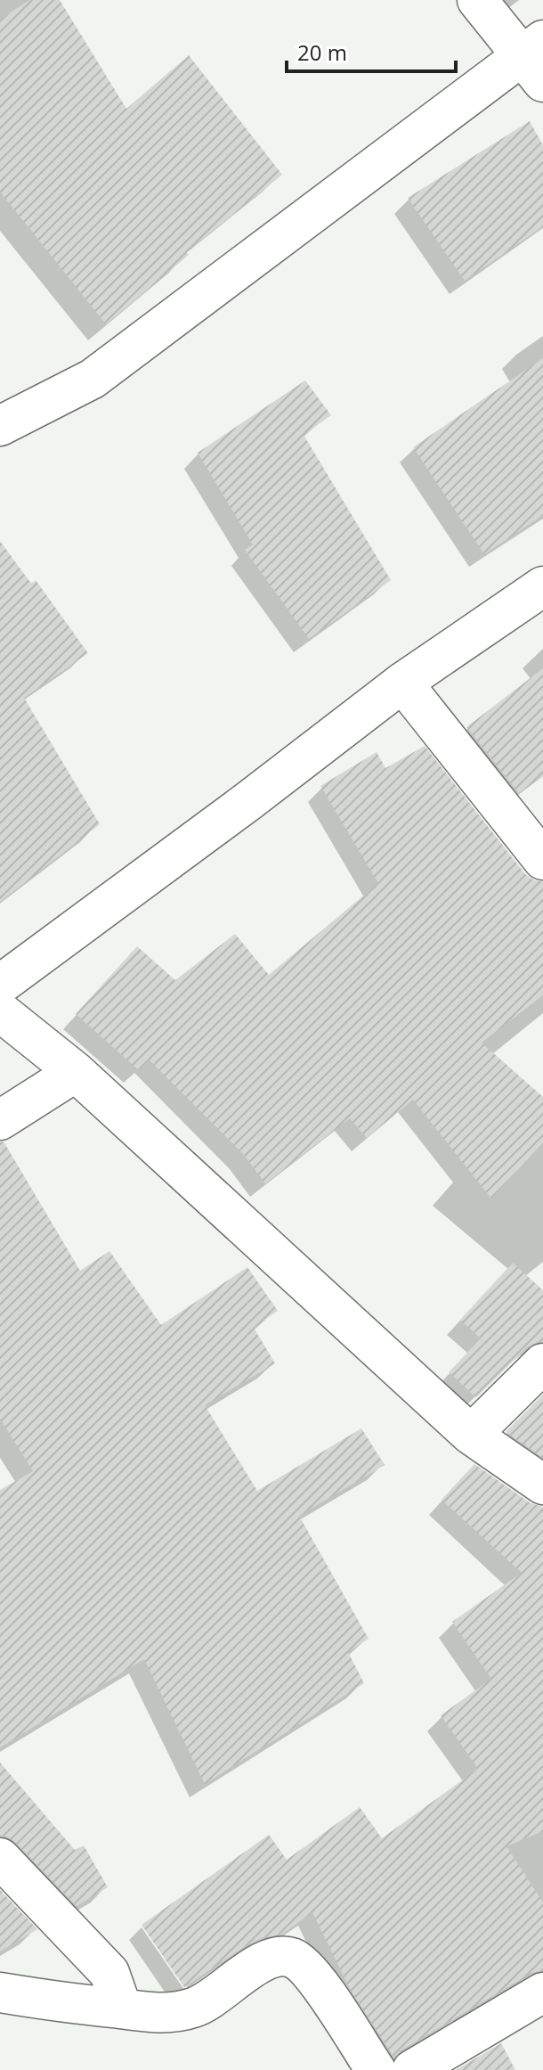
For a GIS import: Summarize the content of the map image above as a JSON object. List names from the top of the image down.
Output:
{
  "scale_bar": "20 m"
}
